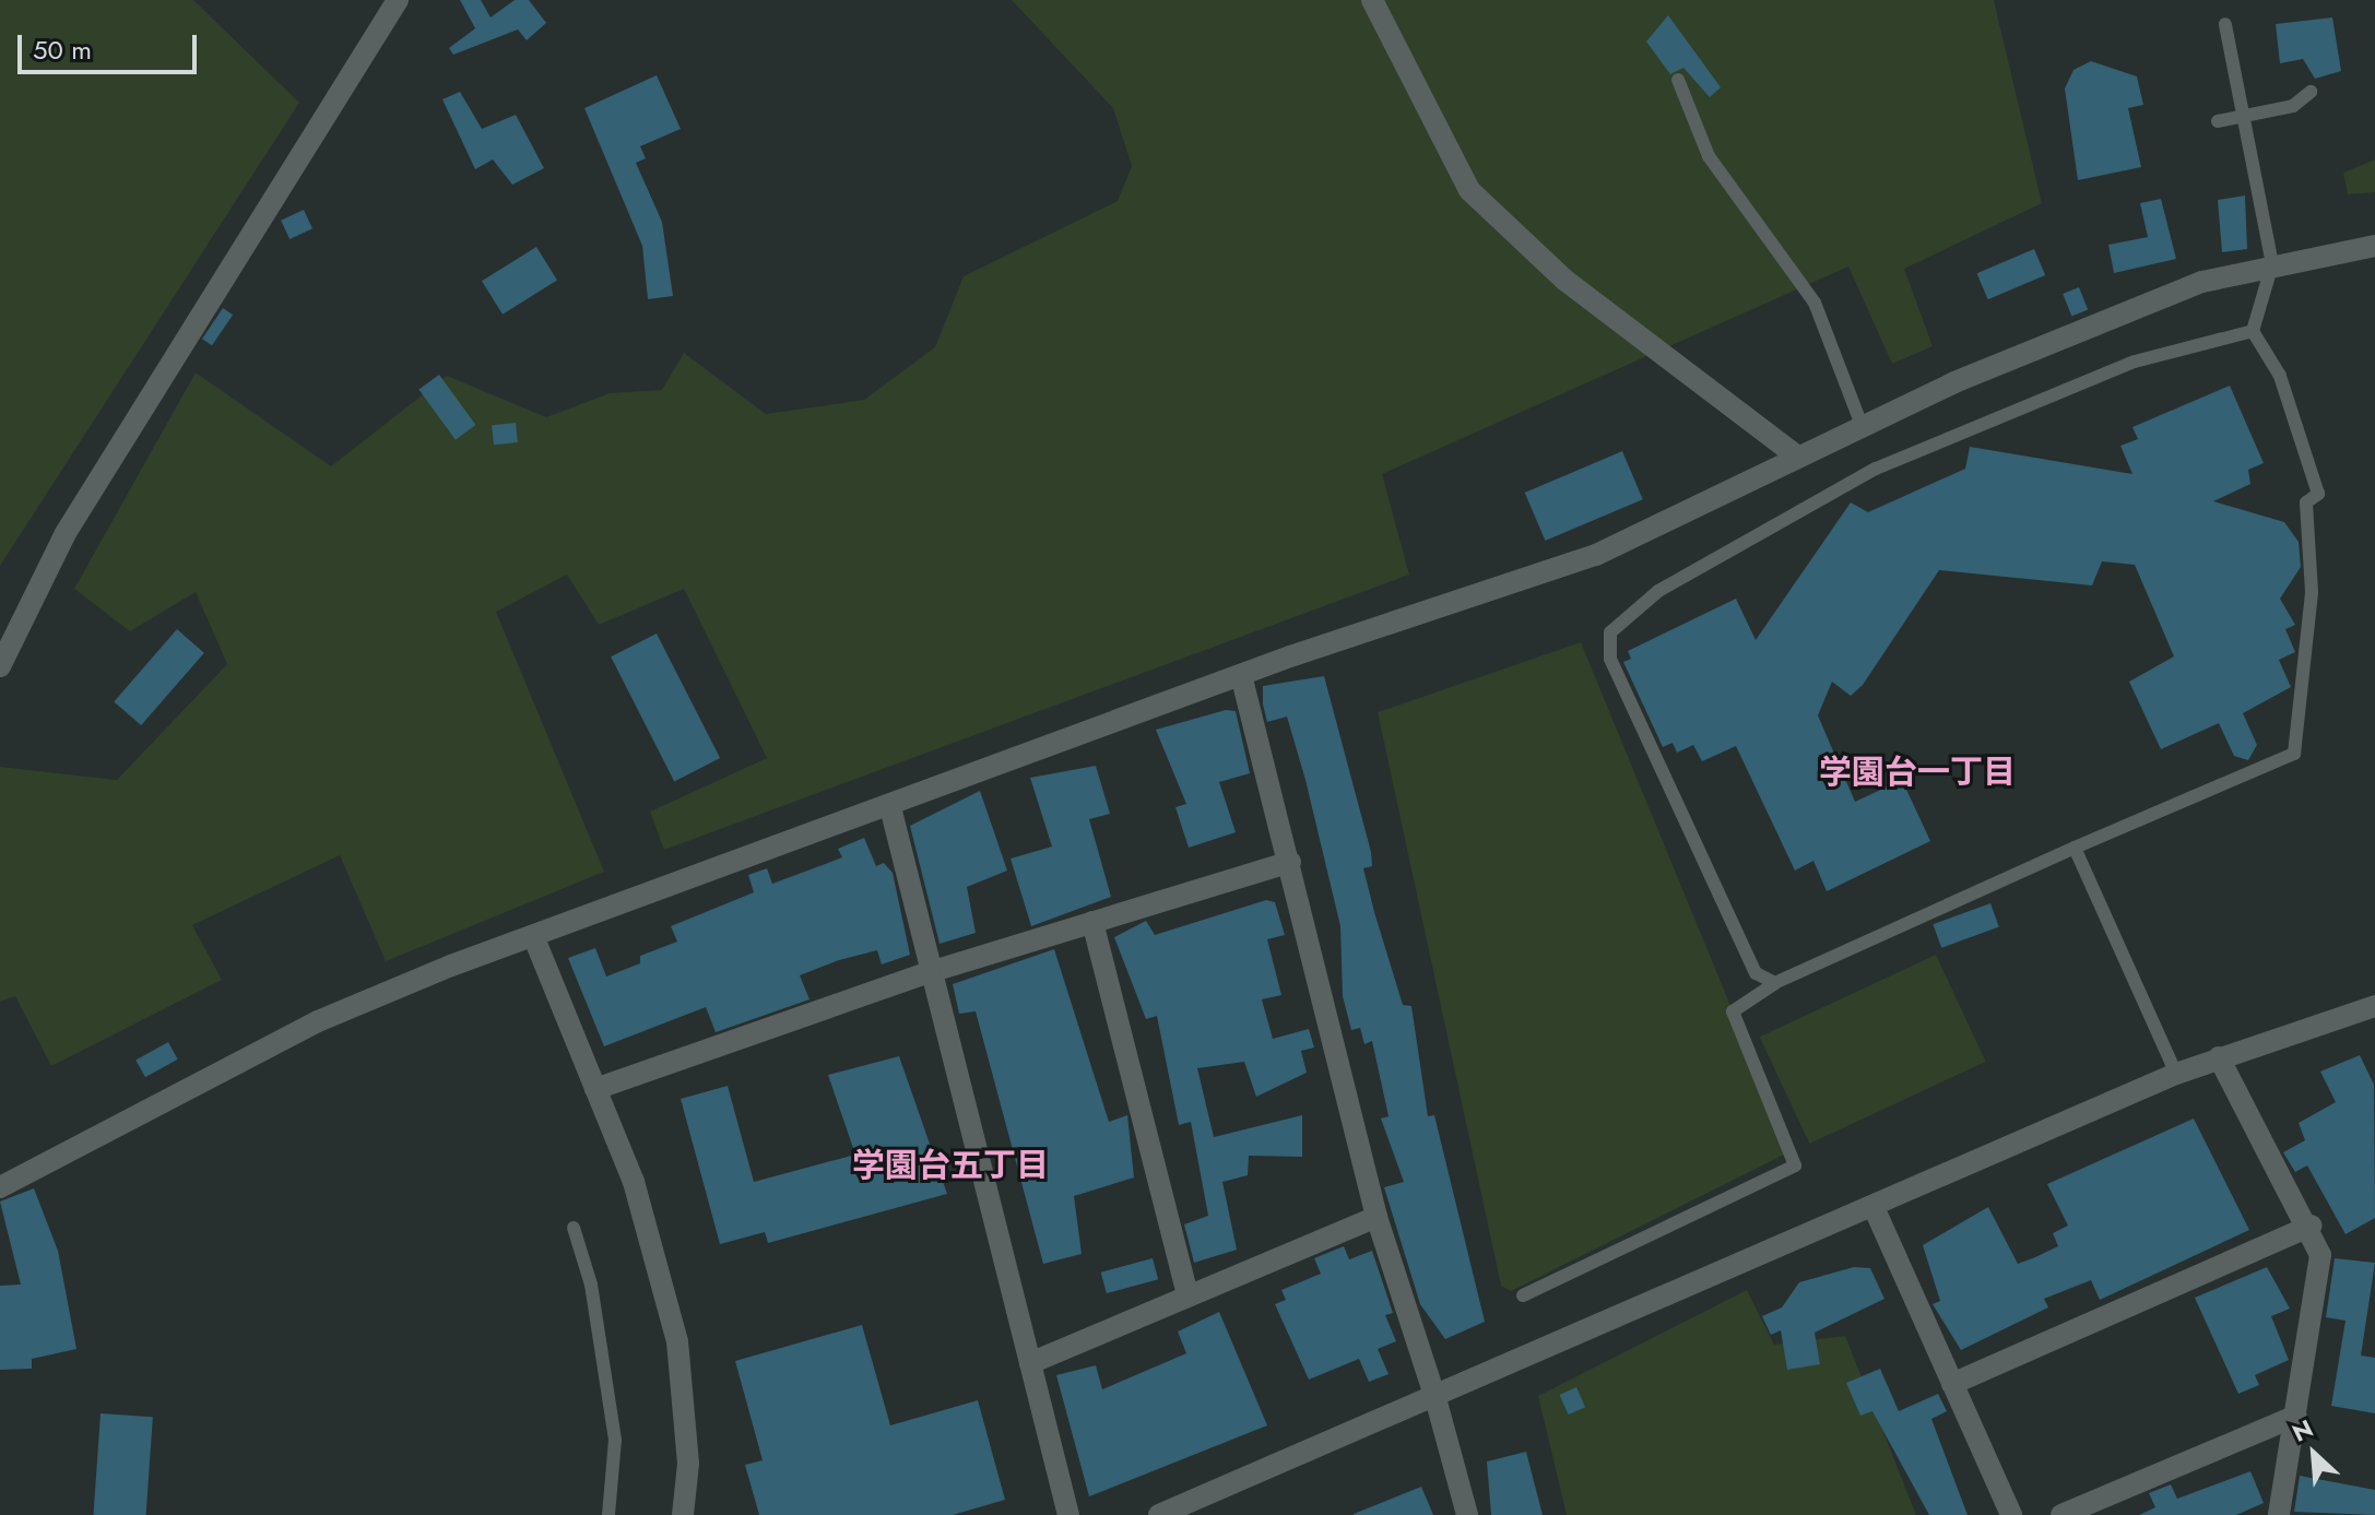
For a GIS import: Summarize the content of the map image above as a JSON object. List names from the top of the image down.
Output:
{
  "districts": ["学園台一丁目", "学園台五丁目"],
  "scale_bar": "50 m",
  "north": "top left"
}
